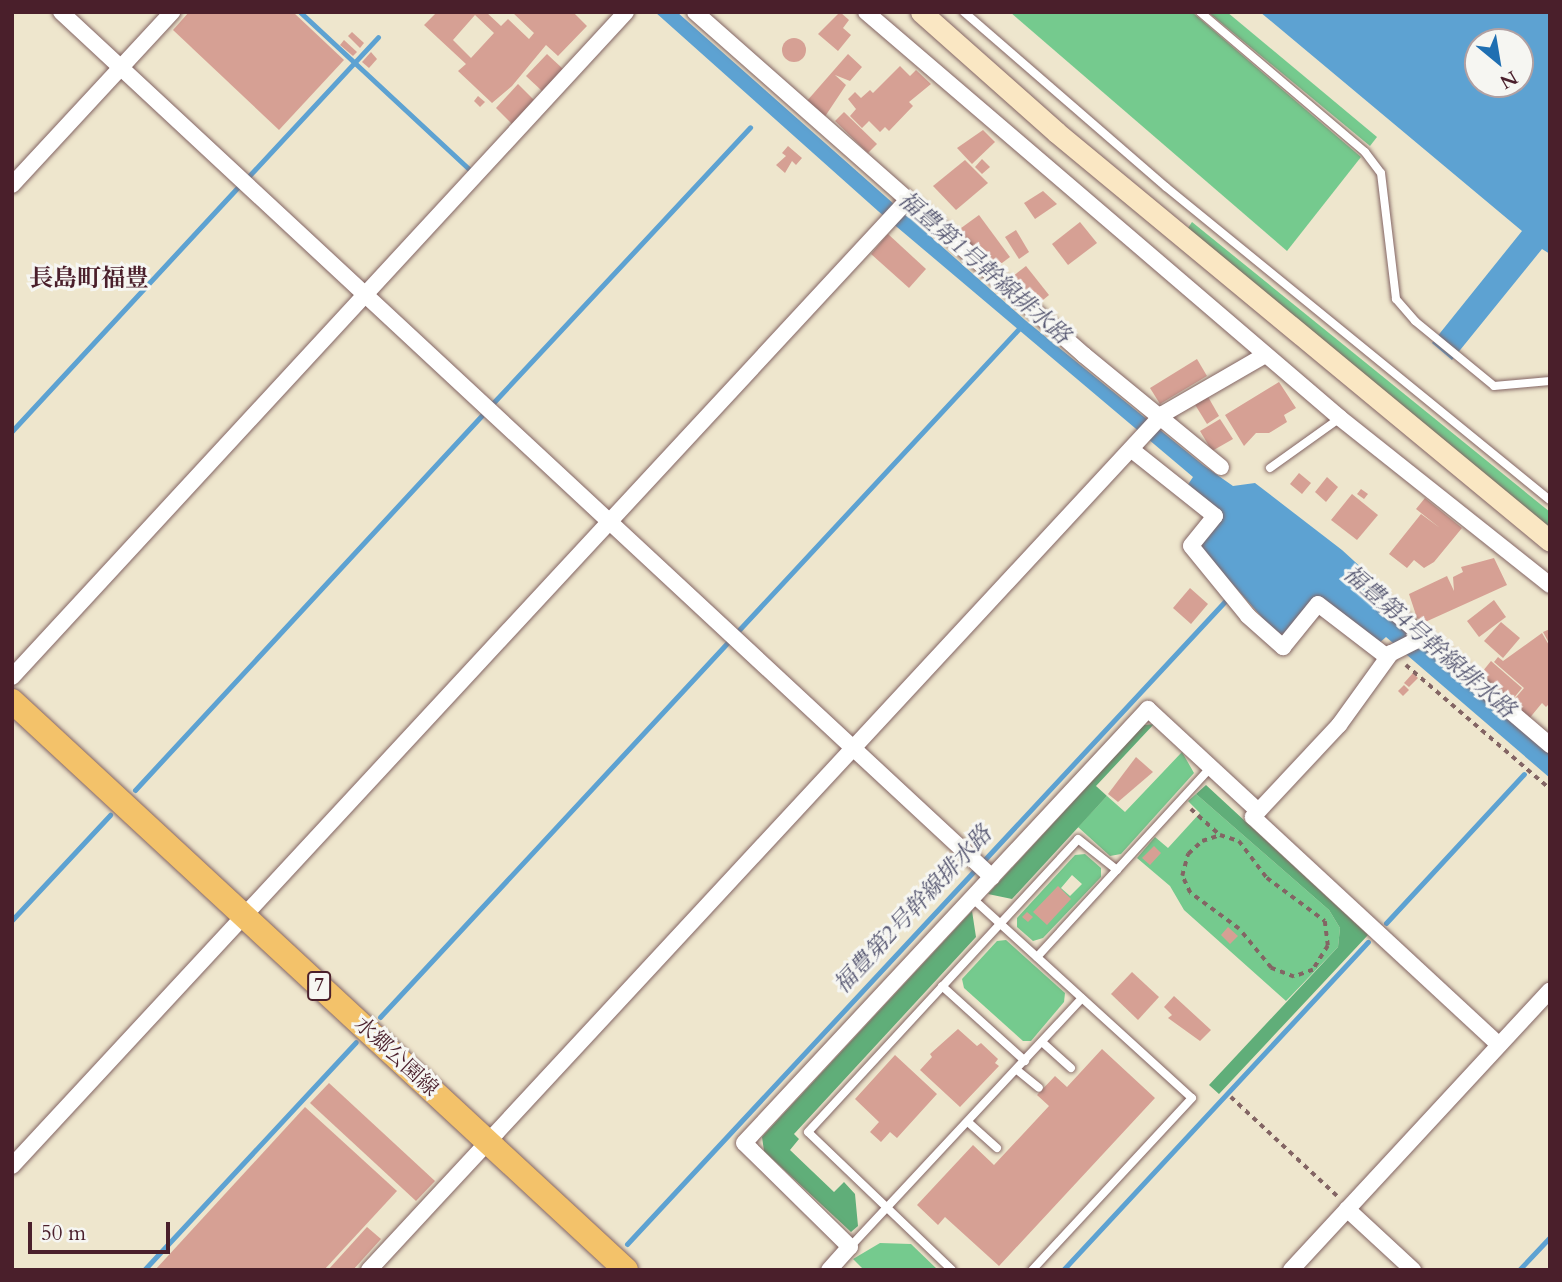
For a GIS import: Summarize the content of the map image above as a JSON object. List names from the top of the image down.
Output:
{
  "streets": {
    "main road": ["7", "水郷公園線"]
  },
  "districts": ["長島町福豊"],
  "water": ["福豊第1号幹線排水路", "福豊第4号幹線排水路", "福豊第2号幹線排水路"],
  "scale_bar": "50 m",
  "north": "bottom right"
}
